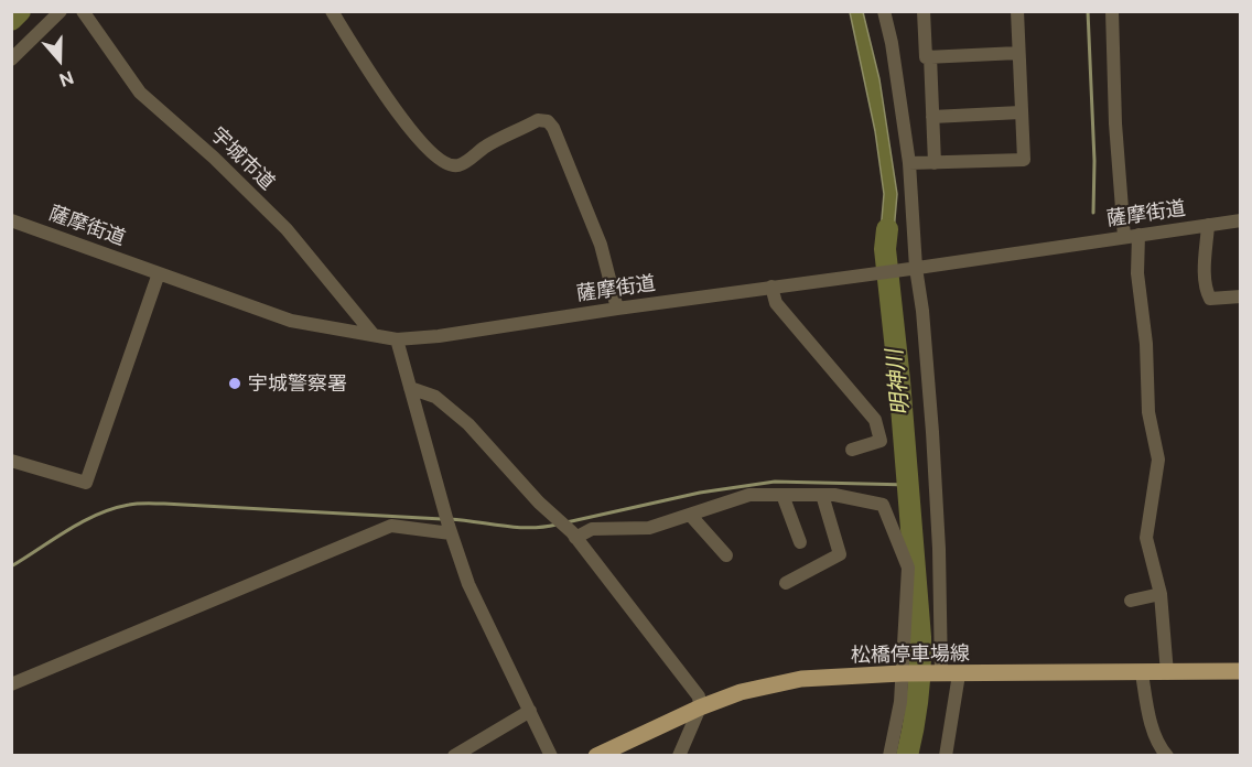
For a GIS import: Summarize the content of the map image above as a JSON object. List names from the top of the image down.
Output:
{
  "streets": {
    "main road": ["松橋停車場線"],
    "street": ["宇城市道", "薩摩街道"]
  },
  "crossings": [
    ["宇城市道", "薩摩街道"]
  ],
  "water": ["明神川"],
  "places": ["宇城警察署"],
  "north": "bottom"
}
